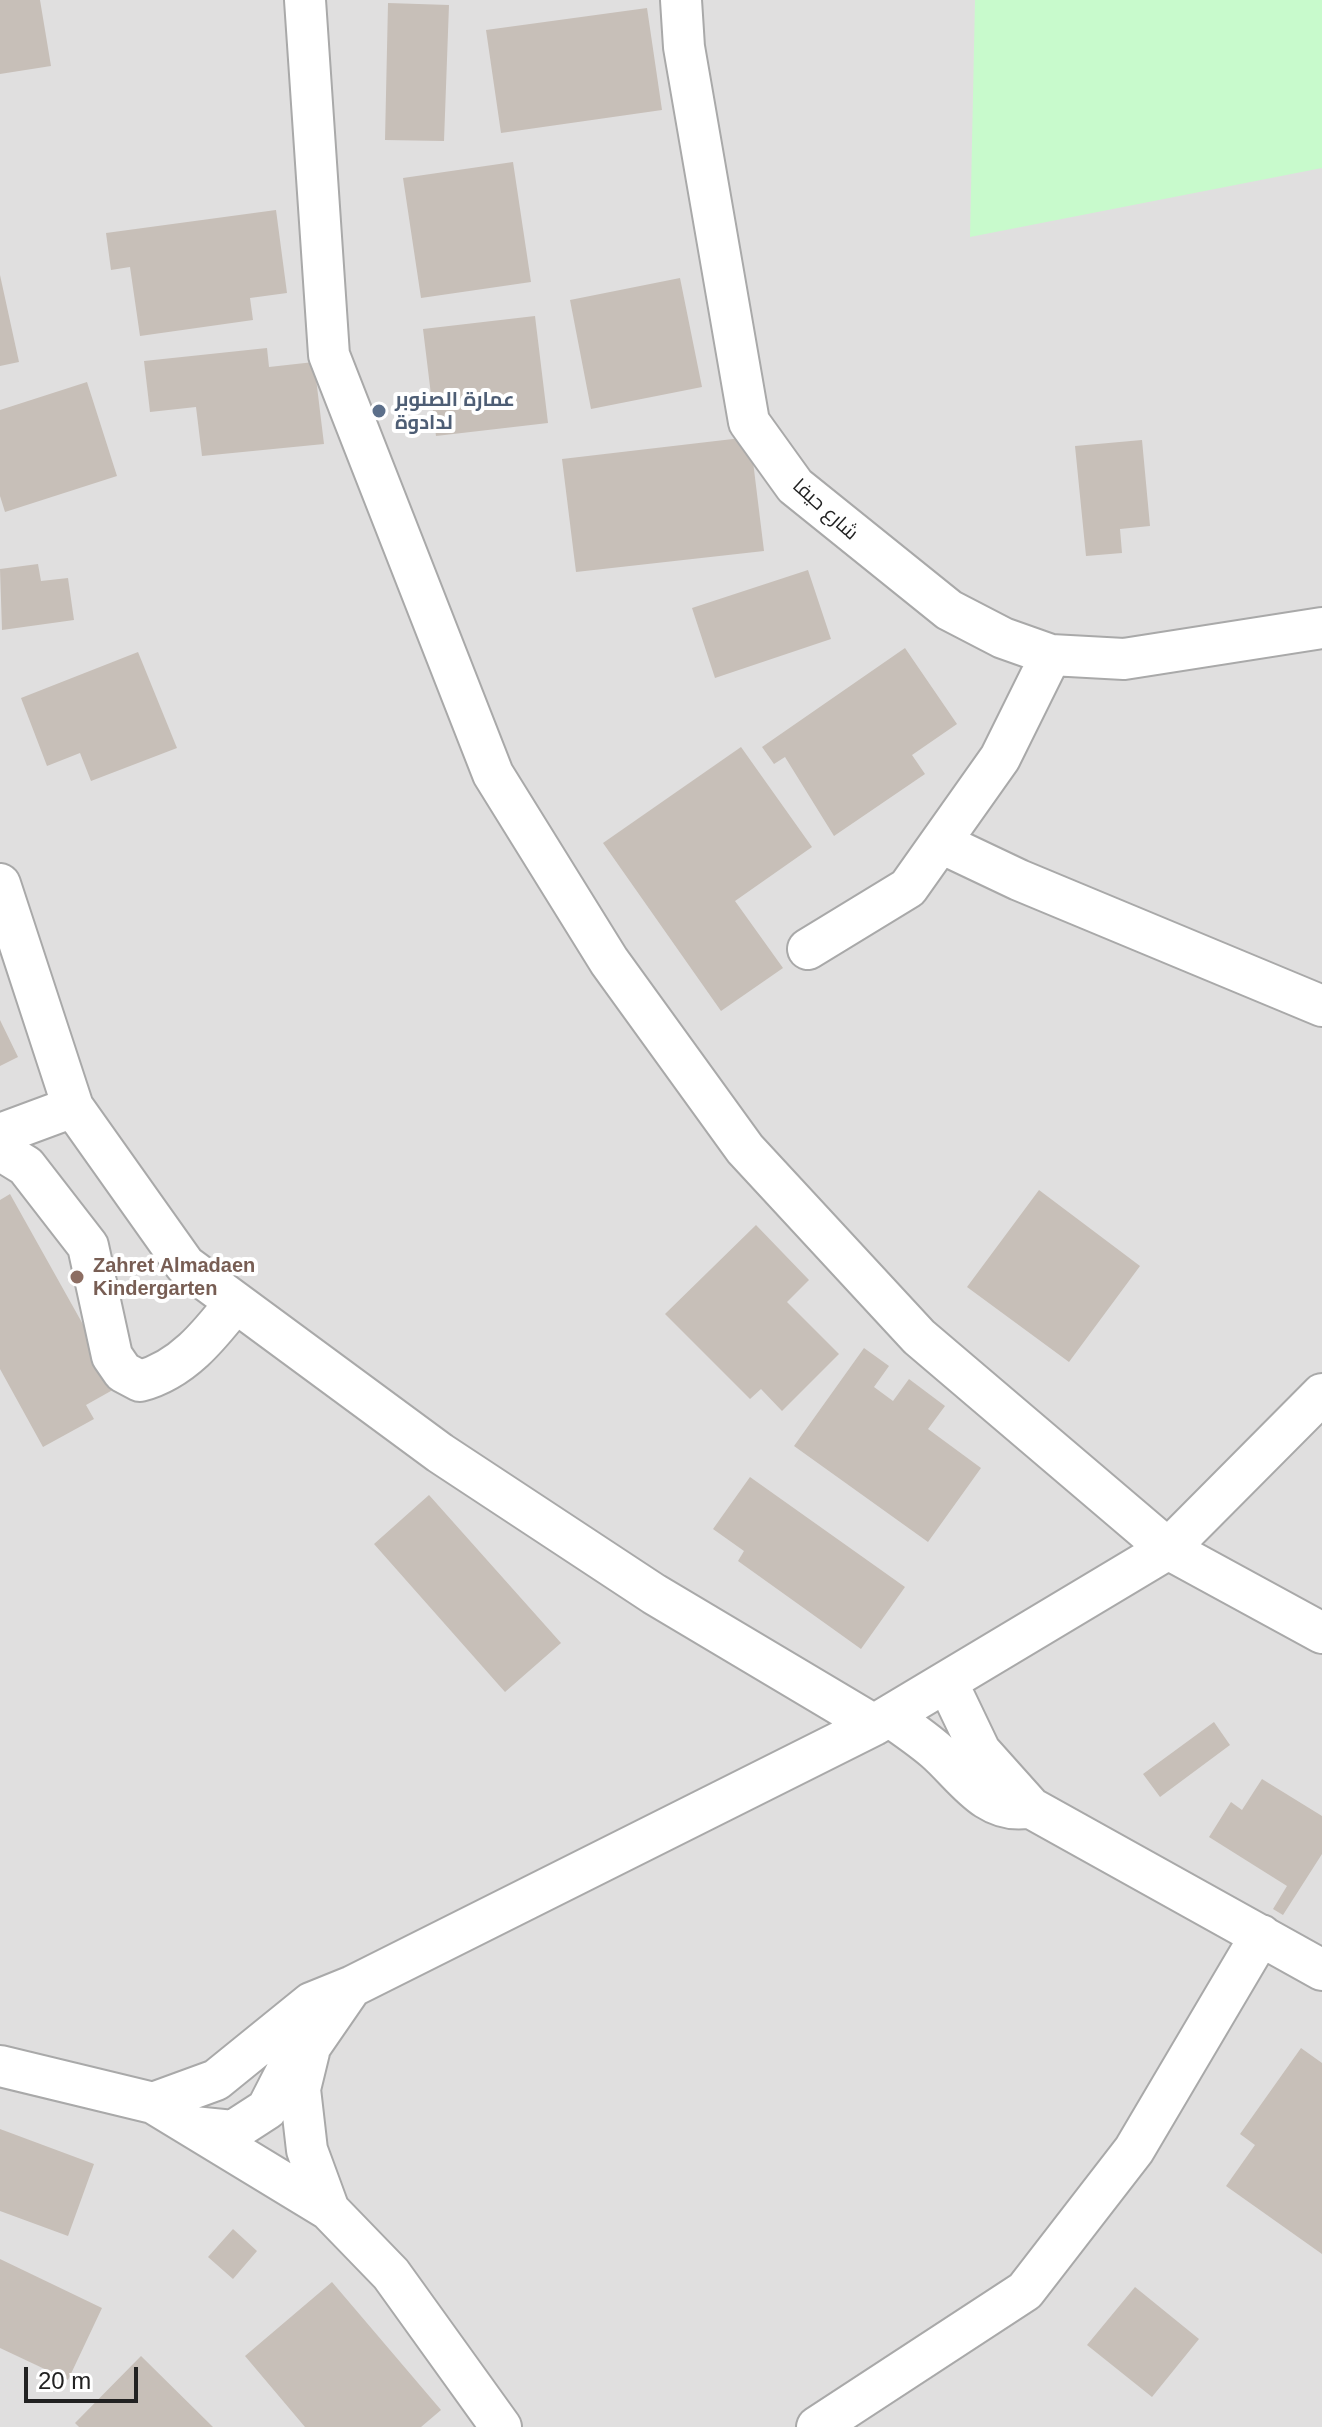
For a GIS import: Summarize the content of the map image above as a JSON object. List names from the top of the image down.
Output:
{
  "streets": {
    "street": ["شارع حيفا"]
  },
  "places": ["عمارة الصنوبر لدادوة", "Zahret Almadaen Kindergarten"],
  "scale_bar": "20 m"
}
